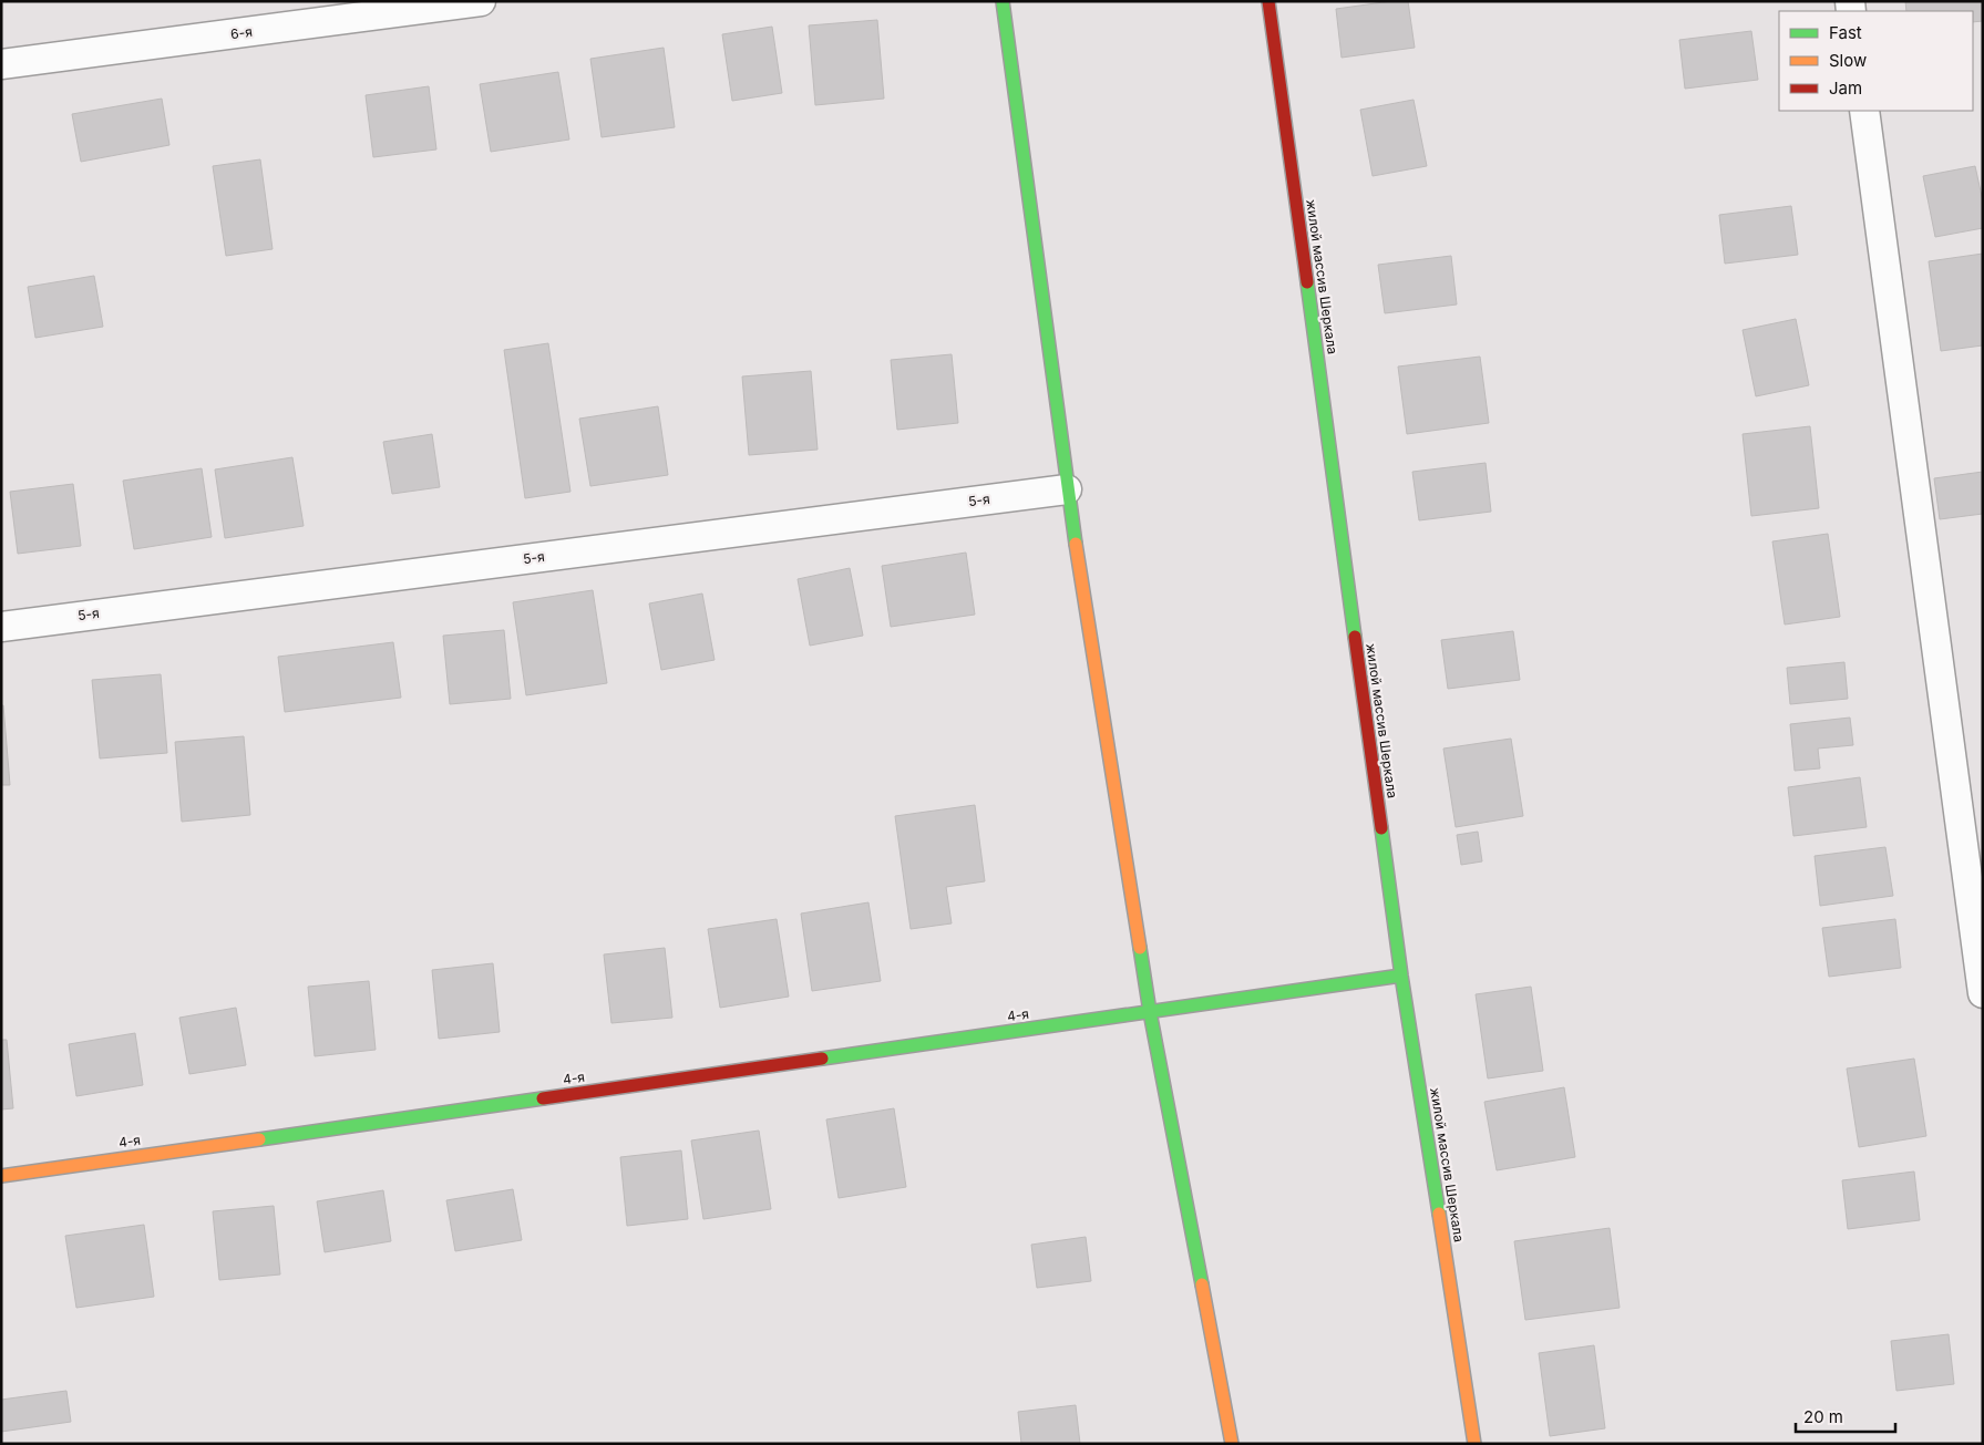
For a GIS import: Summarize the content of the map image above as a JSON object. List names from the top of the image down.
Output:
{
  "streets": {
    "street": [
      "6-я",
      "жилой массив Шеркала",
      "5-я",
      "4-я"
    ]
  },
  "crossings": [
    ["жилой массив Шеркала", "4-я"]
  ],
  "legend": ["Fast", "Slow", "Jam"],
  "scale_bar": "20 m"
}
